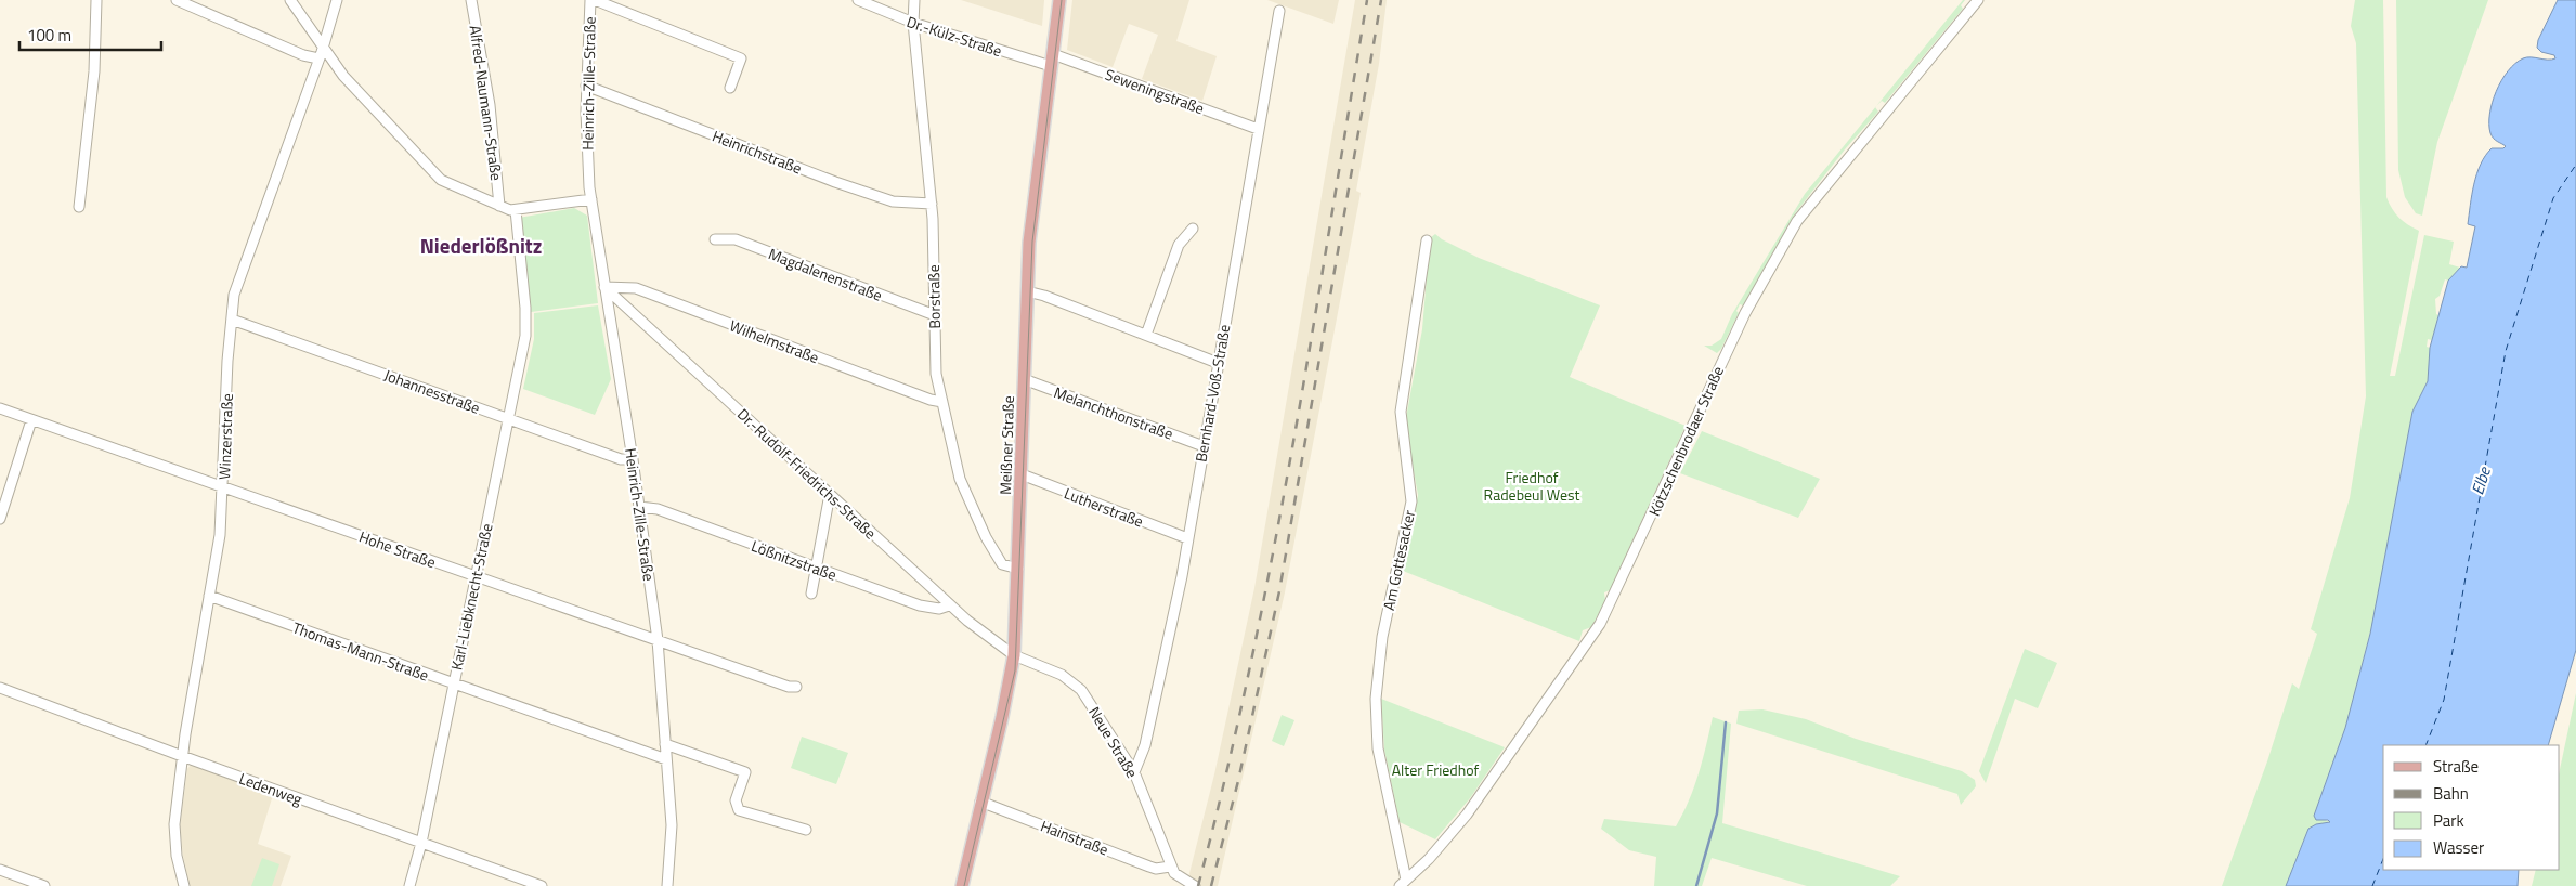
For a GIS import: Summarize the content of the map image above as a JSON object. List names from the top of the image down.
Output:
{
  "streets": {
    "main road": ["Meißner Straße"],
    "street": [
      "Dr.-Külz-Straße",
      "Heinrich-Zille-Straße",
      "Seweningstraße",
      "Alfred-Naumann-Straße",
      "Heinrichstraße",
      "Magdalenenstraße",
      "Borstraße",
      "Wilhelmstraße",
      "Johannesstraße",
      "Bernhard-Voß-Straße",
      "Melanchthonstraße",
      "Winzerstraße",
      "Kötzschenbrodaer Straße",
      "Dr.-Rudolf-Friedrichs-Straße",
      "Lutherstraße",
      "Hohe Straße",
      "Lößnitzstraße",
      "Am Gottesacker",
      "Karl-Liebknecht-Straße",
      "Thomas-Mann-Straße",
      "Neue Straße",
      "Ledenweg",
      "Hainstraße"
    ]
  },
  "crossings": [
    ["Dr.-Külz-Straße", "Seweningstraße"],
    ["Dr.-Külz-Straße", "Borstraße"],
    ["Dr.-Külz-Straße", "Meißner Straße"],
    ["Heinrich-Zille-Straße", "Heinrichstraße"],
    ["Heinrich-Zille-Straße", "Wilhelmstraße"],
    ["Heinrich-Zille-Straße", "Johannesstraße"],
    ["Heinrich-Zille-Straße", "Dr.-Rudolf-Friedrichs-Straße"],
    ["Heinrich-Zille-Straße", "Hohe Straße"],
    ["Heinrich-Zille-Straße", "Lößnitzstraße"],
    ["Heinrich-Zille-Straße", "Thomas-Mann-Straße"],
    ["Seweningstraße", "Bernhard-Voß-Straße"],
    ["Seweningstraße", "Meißner Straße"],
    ["Heinrichstraße", "Borstraße"],
    ["Magdalenenstraße", "Borstraße"],
    ["Borstraße", "Wilhelmstraße"],
    ["Borstraße", "Meißner Straße"],
    ["Wilhelmstraße", "Dr.-Rudolf-Friedrichs-Straße"],
    ["Johannesstraße", "Winzerstraße"],
    ["Johannesstraße", "Karl-Liebknecht-Straße"],
    ["Bernhard-Voß-Straße", "Melanchthonstraße"],
    ["Bernhard-Voß-Straße", "Lutherstraße"],
    ["Bernhard-Voß-Straße", "Neue Straße"],
    ["Melanchthonstraße", "Meißner Straße"],
    ["Winzerstraße", "Hohe Straße"],
    ["Winzerstraße", "Thomas-Mann-Straße"],
    ["Winzerstraße", "Ledenweg"],
    ["Kötzschenbrodaer Straße", "Am Gottesacker"],
    ["Meißner Straße", "Dr.-Rudolf-Friedrichs-Straße"],
    ["Meißner Straße", "Lutherstraße"],
    ["Meißner Straße", "Neue Straße"],
    ["Meißner Straße", "Hainstraße"],
    ["Dr.-Rudolf-Friedrichs-Straße", "Lößnitzstraße"],
    ["Dr.-Rudolf-Friedrichs-Straße", "Neue Straße"],
    ["Hohe Straße", "Karl-Liebknecht-Straße"],
    ["Karl-Liebknecht-Straße", "Thomas-Mann-Straße"],
    ["Karl-Liebknecht-Straße", "Ledenweg"],
    ["Neue Straße", "Hainstraße"]
  ],
  "districts": ["Niederlößnitz"],
  "water": ["Elbe"],
  "parks": ["Friedhof Radebeul West", "Alter Friedhof"],
  "legend": [
    "Straße",
    "Bahn",
    "Park",
    "Wasser"
  ],
  "scale_bar": "100 m"
}
